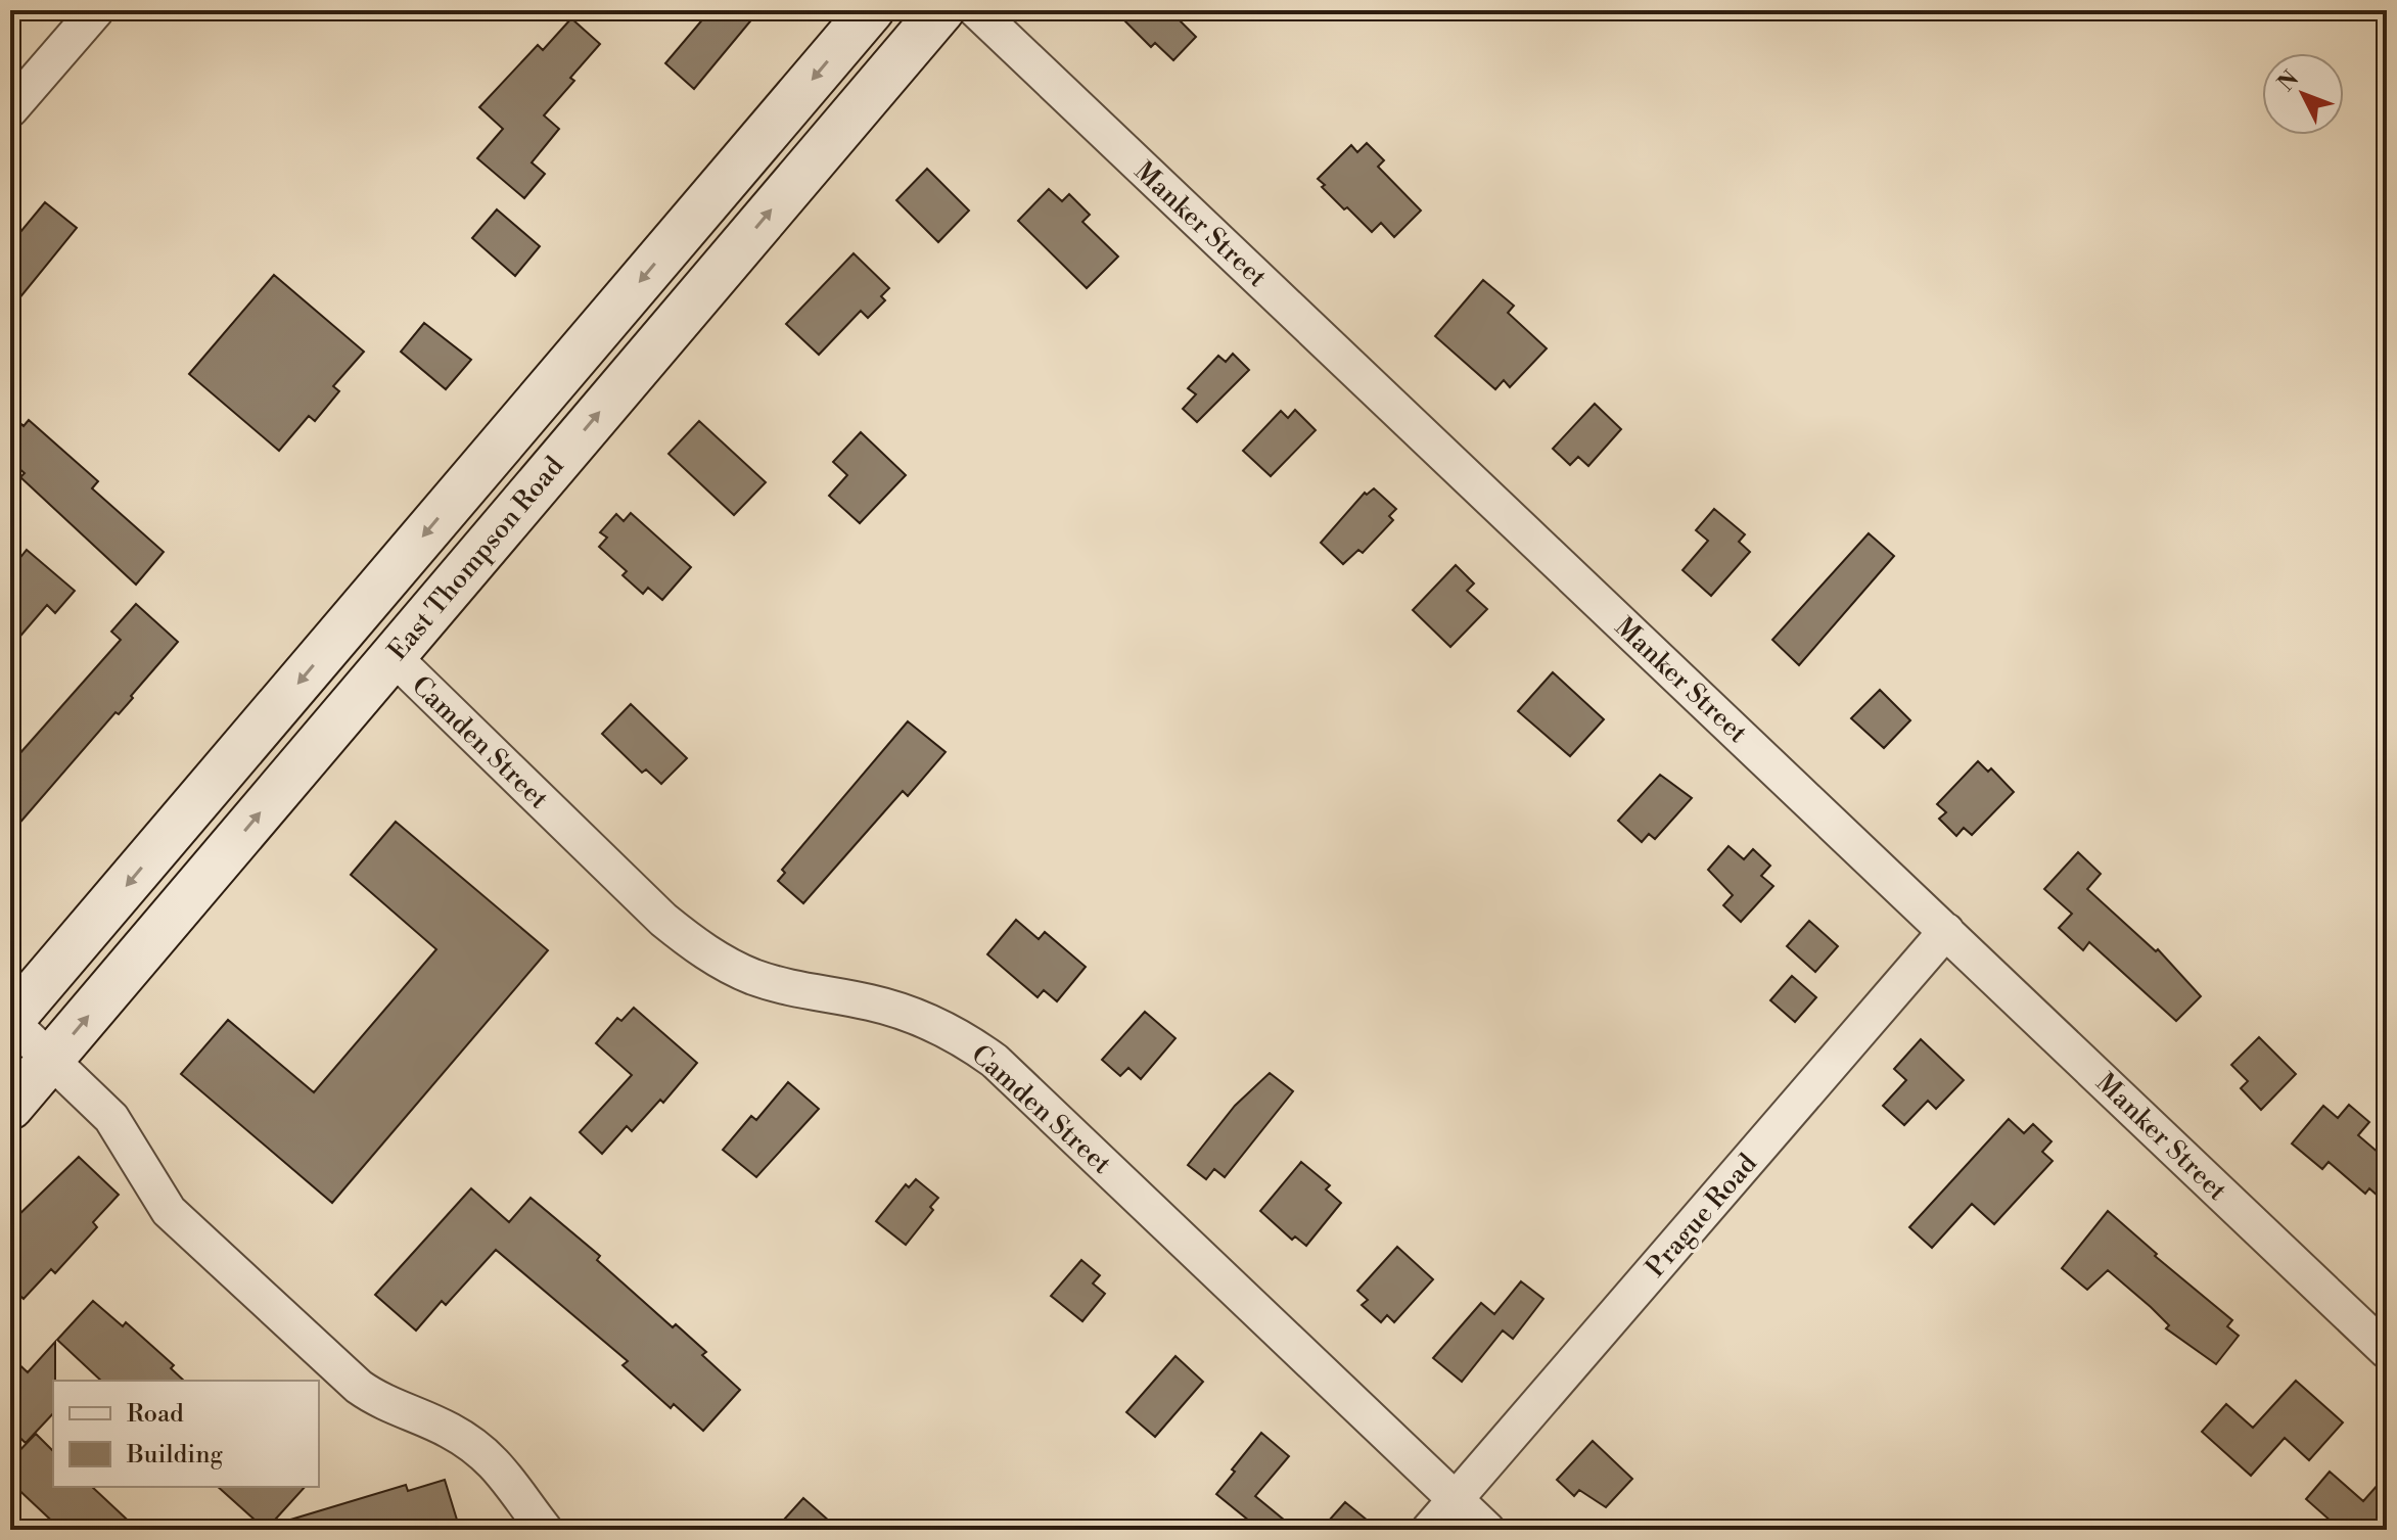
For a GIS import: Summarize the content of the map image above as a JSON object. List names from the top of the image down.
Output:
{
  "streets": {
    "main road": ["East Thompson Road"],
    "street": ["Manker Street", "Camden Street", "Prague Road"]
  },
  "crossings": [
    ["Manker Street", "Prague Road"],
    ["East Thompson Road", "Camden Street"],
    ["Camden Street", "Prague Road"]
  ],
  "legend": ["Road", "Building"],
  "north": "top left"
}
